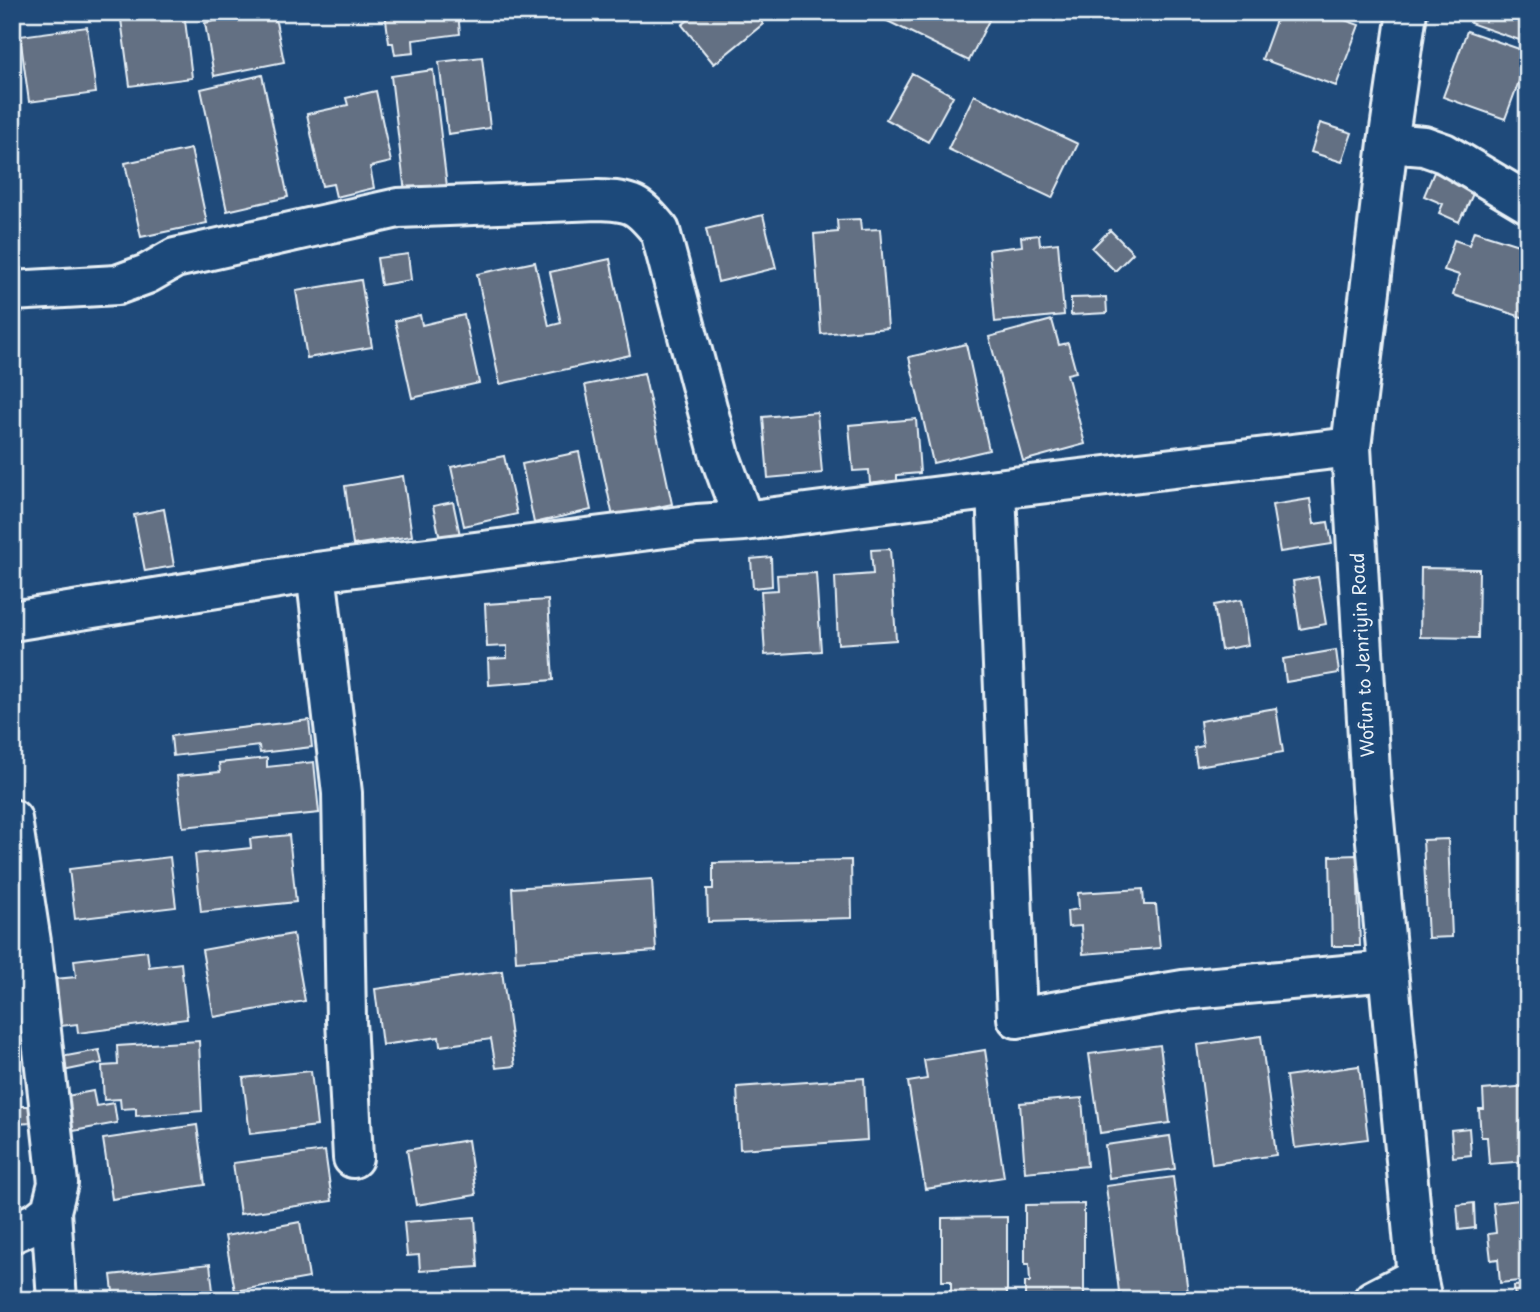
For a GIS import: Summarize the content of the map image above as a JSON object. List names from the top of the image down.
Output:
{
  "streets": {
    "street": ["Wofun to Jenriyin Road"]
  }
}
